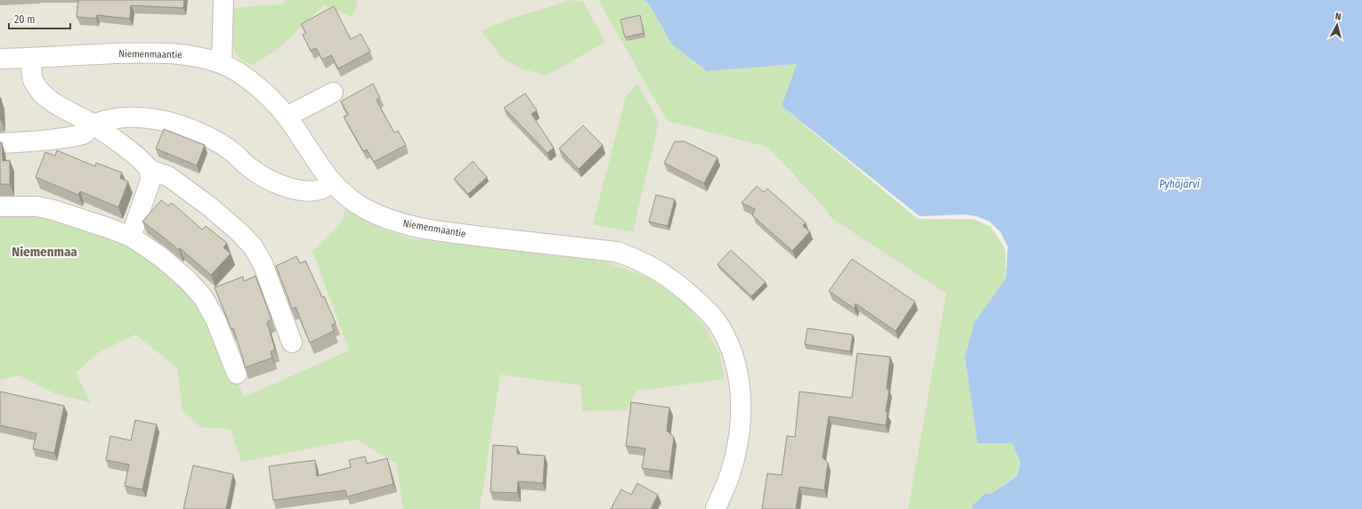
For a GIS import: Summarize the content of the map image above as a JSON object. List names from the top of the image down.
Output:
{
  "streets": {
    "street": ["Niemenmaantie"]
  },
  "districts": ["Niemenmaa"],
  "water": ["Pyhäjärvi"],
  "scale_bar": "20 m",
  "north": "top"
}
